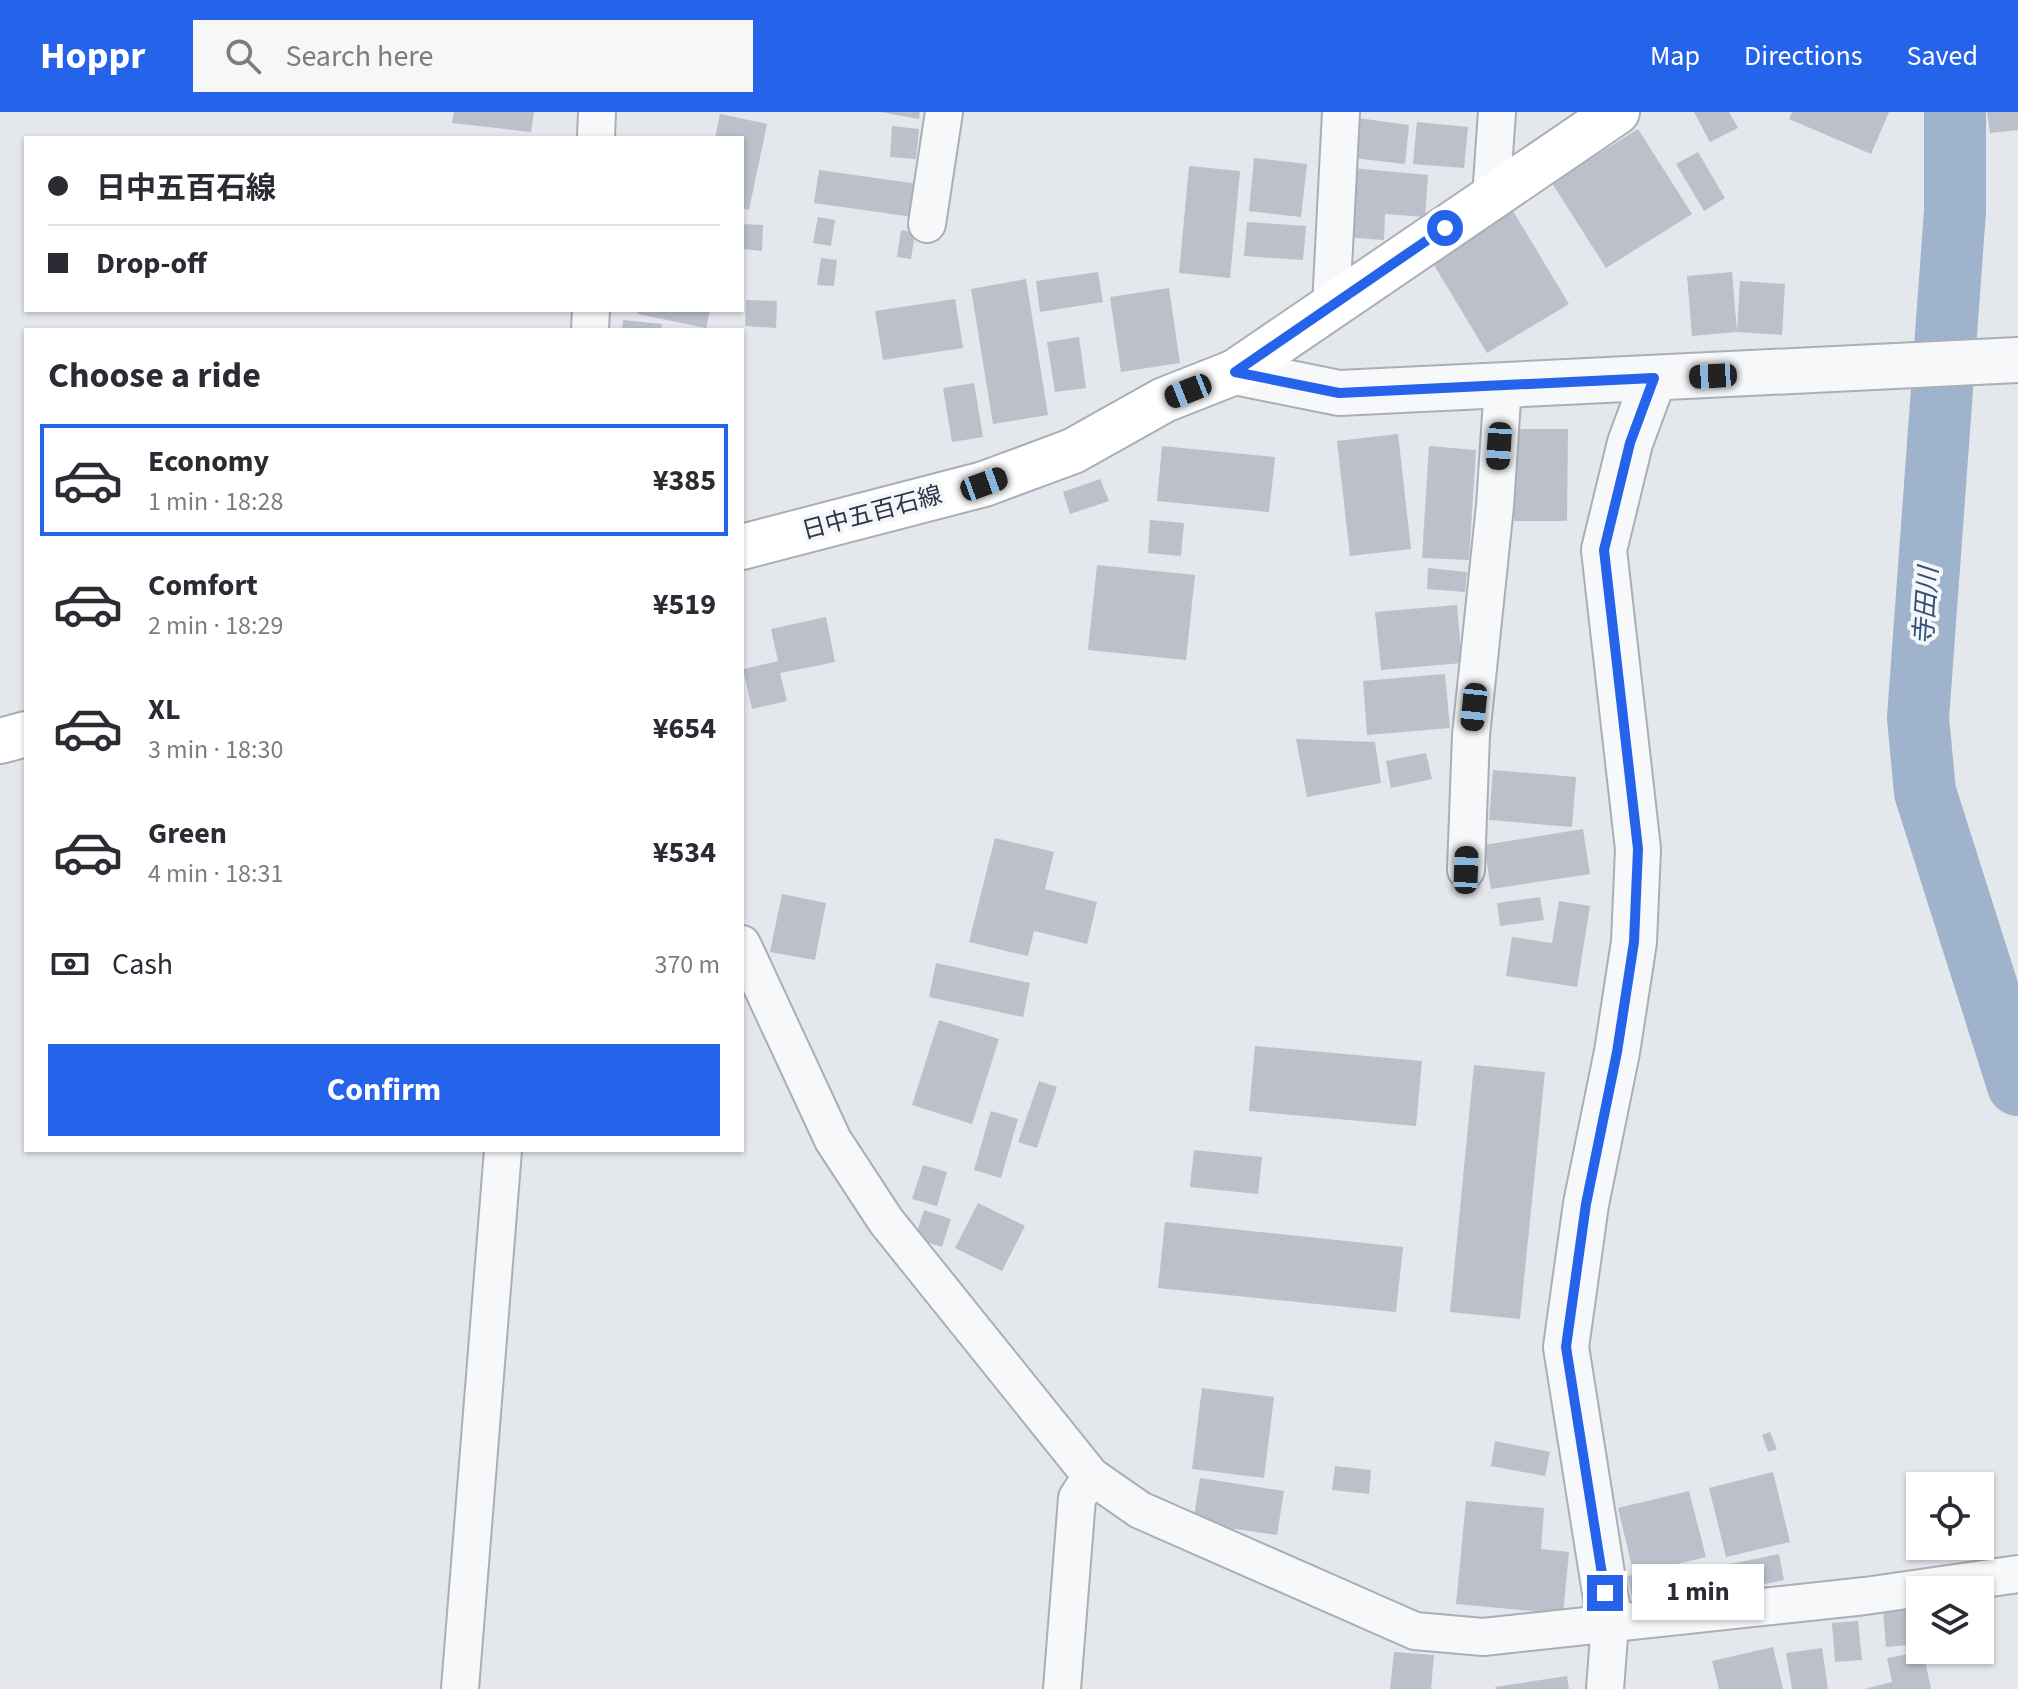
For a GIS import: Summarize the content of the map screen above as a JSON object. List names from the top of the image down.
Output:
{
  "streets": {
    "main road": ["日中五百石線"]
  },
  "water": ["寺田川"],
  "page": {
    "header": "Hoppr",
    "search": "Search here",
    "nav": ["Map", "Directions", "Saved"],
    "banner": ["日中五百石線", "Drop-off"],
    "heading": "Choose a ride",
    "list": [
      {
        "name": "Economy",
        "note": "1 min · 18:28",
        "value": "¥385"
      },
      {
        "name": "Comfort",
        "note": "2 min · 18:29",
        "value": "¥519"
      },
      {
        "name": "XL",
        "note": "3 min · 18:30",
        "value": "¥654"
      },
      {
        "name": "Green",
        "note": "4 min · 18:31",
        "value": "¥534"
      }
    ],
    "pay": ["Cash", "370 m"],
    "buttons": "Confirm",
    "bubble": "1 min"
  }
}
